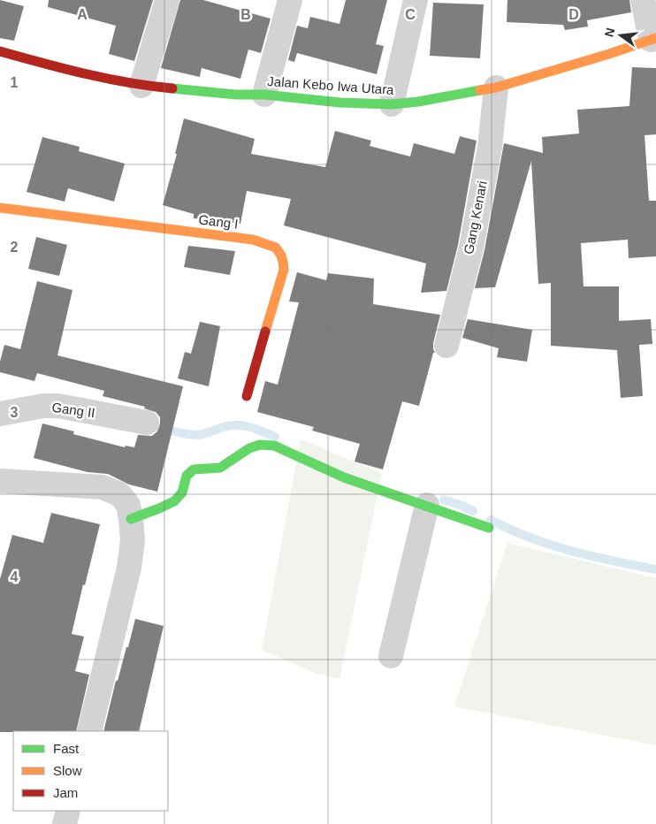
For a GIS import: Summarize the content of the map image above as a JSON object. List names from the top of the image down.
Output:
{
  "streets": {
    "street": [
      "Jalan Kebo Iwa Utara",
      "Gang Kenari",
      "Gang I",
      "Gang II"
    ]
  },
  "crossings": [
    ["Jalan Kebo Iwa Utara", "Gang Kenari"]
  ],
  "legend": ["Fast", "Slow", "Jam"],
  "north": "left",
  "grid": {
    "columns": [
      "A",
      "B",
      "C",
      "D"
    ],
    "rows": [
      "1",
      "2",
      "3",
      "4"
    ]
  }
}
